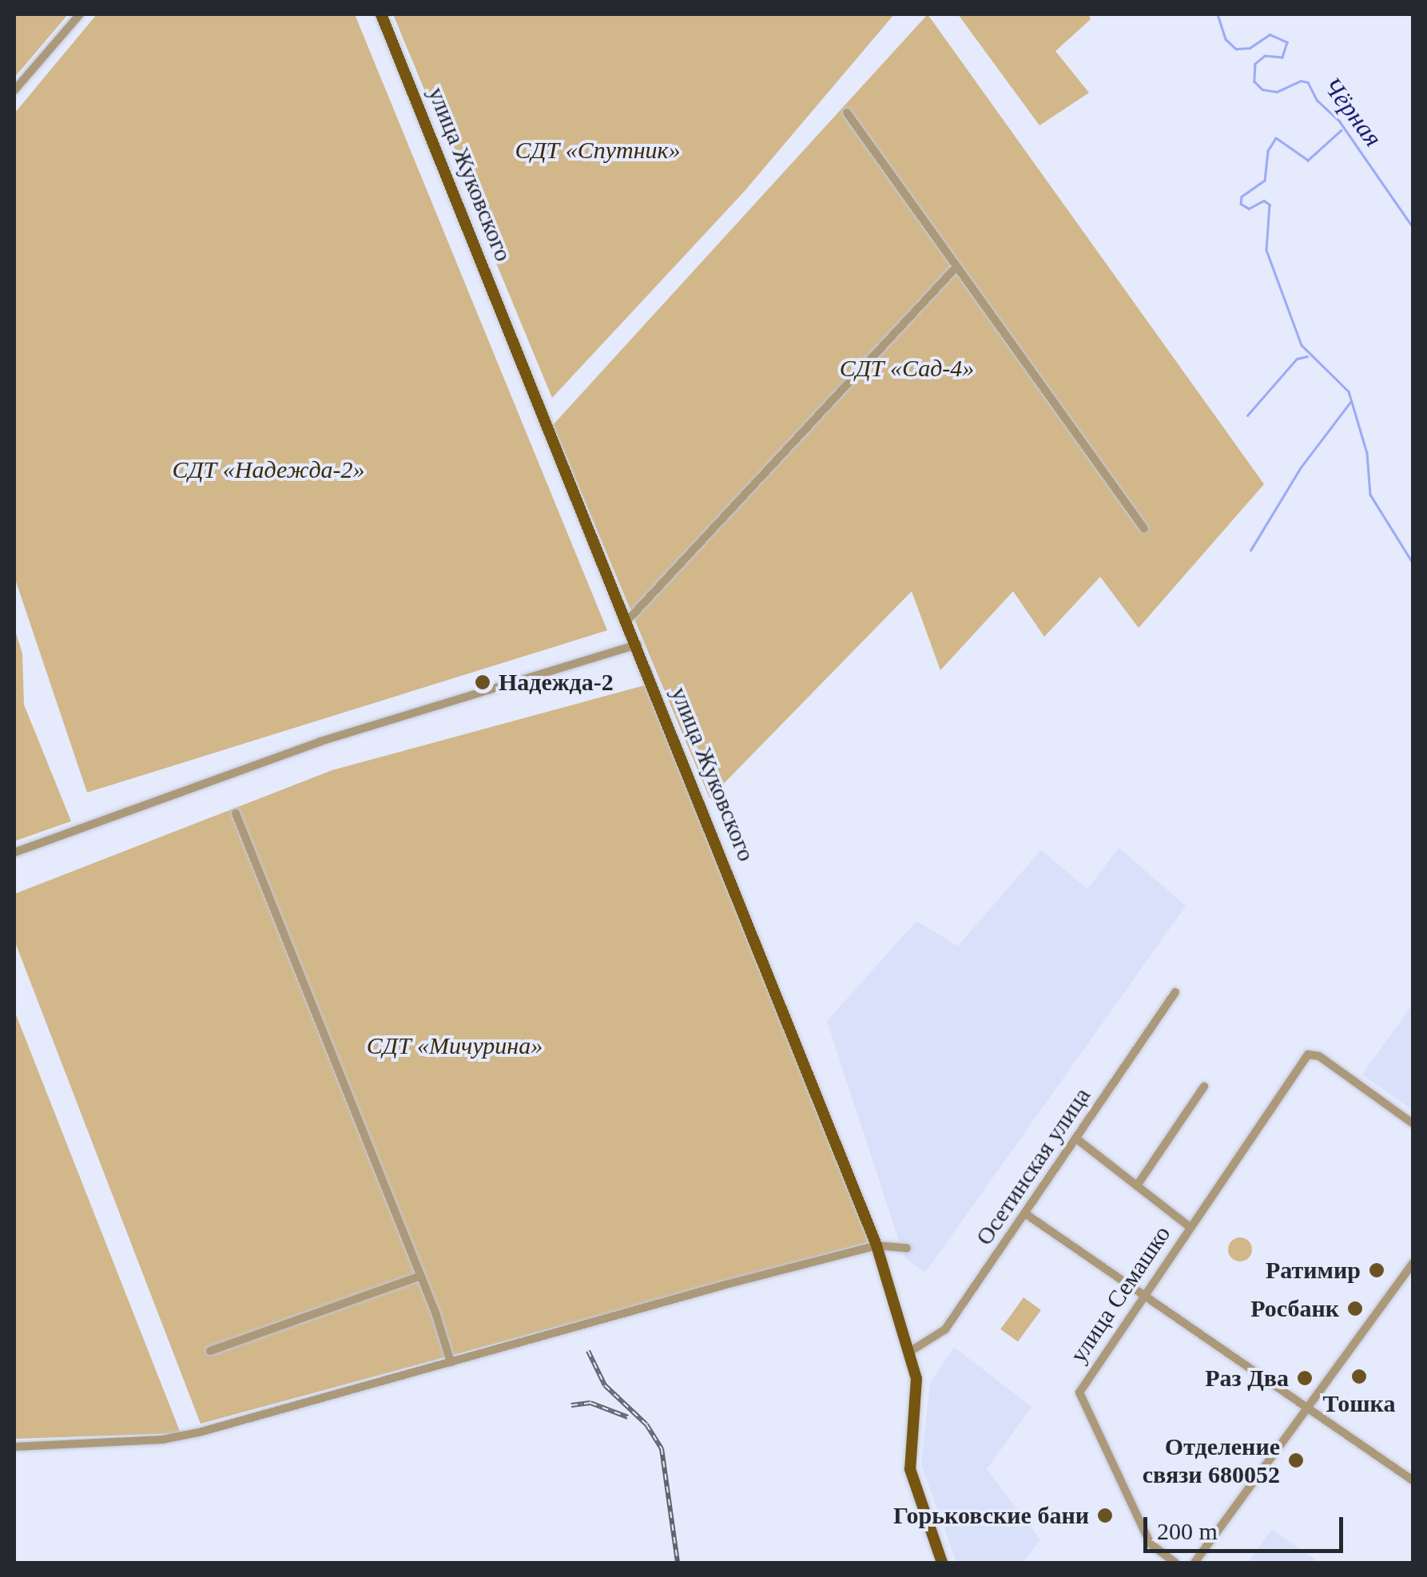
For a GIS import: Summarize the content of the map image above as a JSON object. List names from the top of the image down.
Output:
{
  "streets": {
    "main road": ["улица Жуковского"],
    "street": ["Осетинская улица", "улица Семашко"]
  },
  "crossings": [
    ["улица Жуковского", "Осетинская улица"]
  ],
  "water": ["Чёрная"],
  "parks": [
    "СДТ «Спутник»",
    "СДТ «Сад-4»",
    "СДТ «Надежда-2»",
    "СДТ «Мичурина»"
  ],
  "places": [
    "Надежда-2",
    "Ратимир",
    "Росбанк",
    "Тошка",
    "Раз Два",
    "Отделение связи 680052",
    "Горьковские бани"
  ],
  "scale_bar": "200 m"
}
